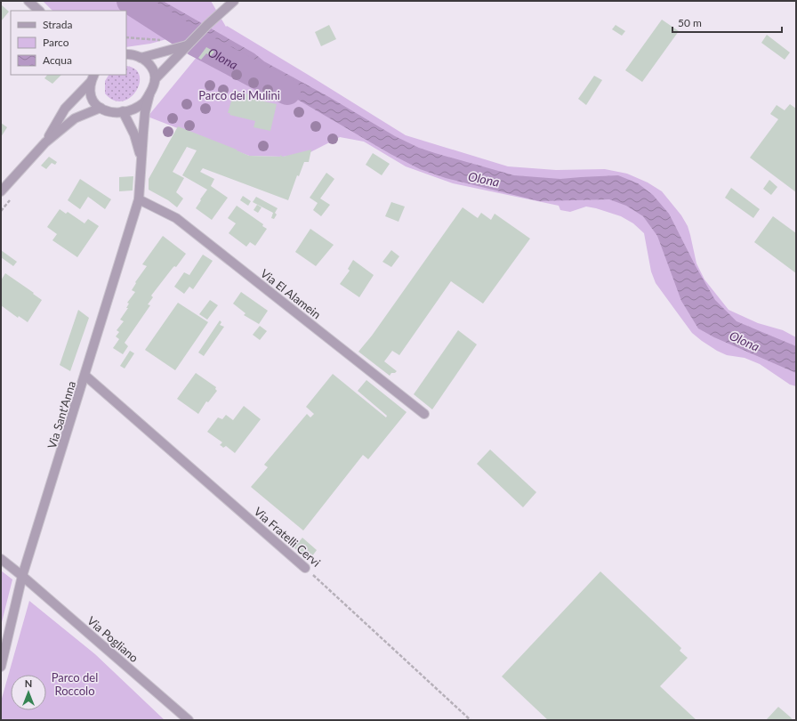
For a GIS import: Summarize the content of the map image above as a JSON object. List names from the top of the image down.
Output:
{
  "streets": {
    "street": [
      "Via El Alamein",
      "Via Sant'Anna",
      "Via Fratelli Cervi",
      "Via Pogliano"
    ]
  },
  "crossings": [
    ["Via El Alamein", "Via Sant'Anna"],
    ["Via Sant'Anna", "Via Fratelli Cervi"],
    ["Via Sant'Anna", "Via Pogliano"]
  ],
  "water": ["Olona"],
  "parks": ["Parco dei Mulini", "Parco del Roccolo"],
  "legend": ["Strada", "Parco", "Acqua"],
  "scale_bar": "50 m",
  "north": "top"
}
